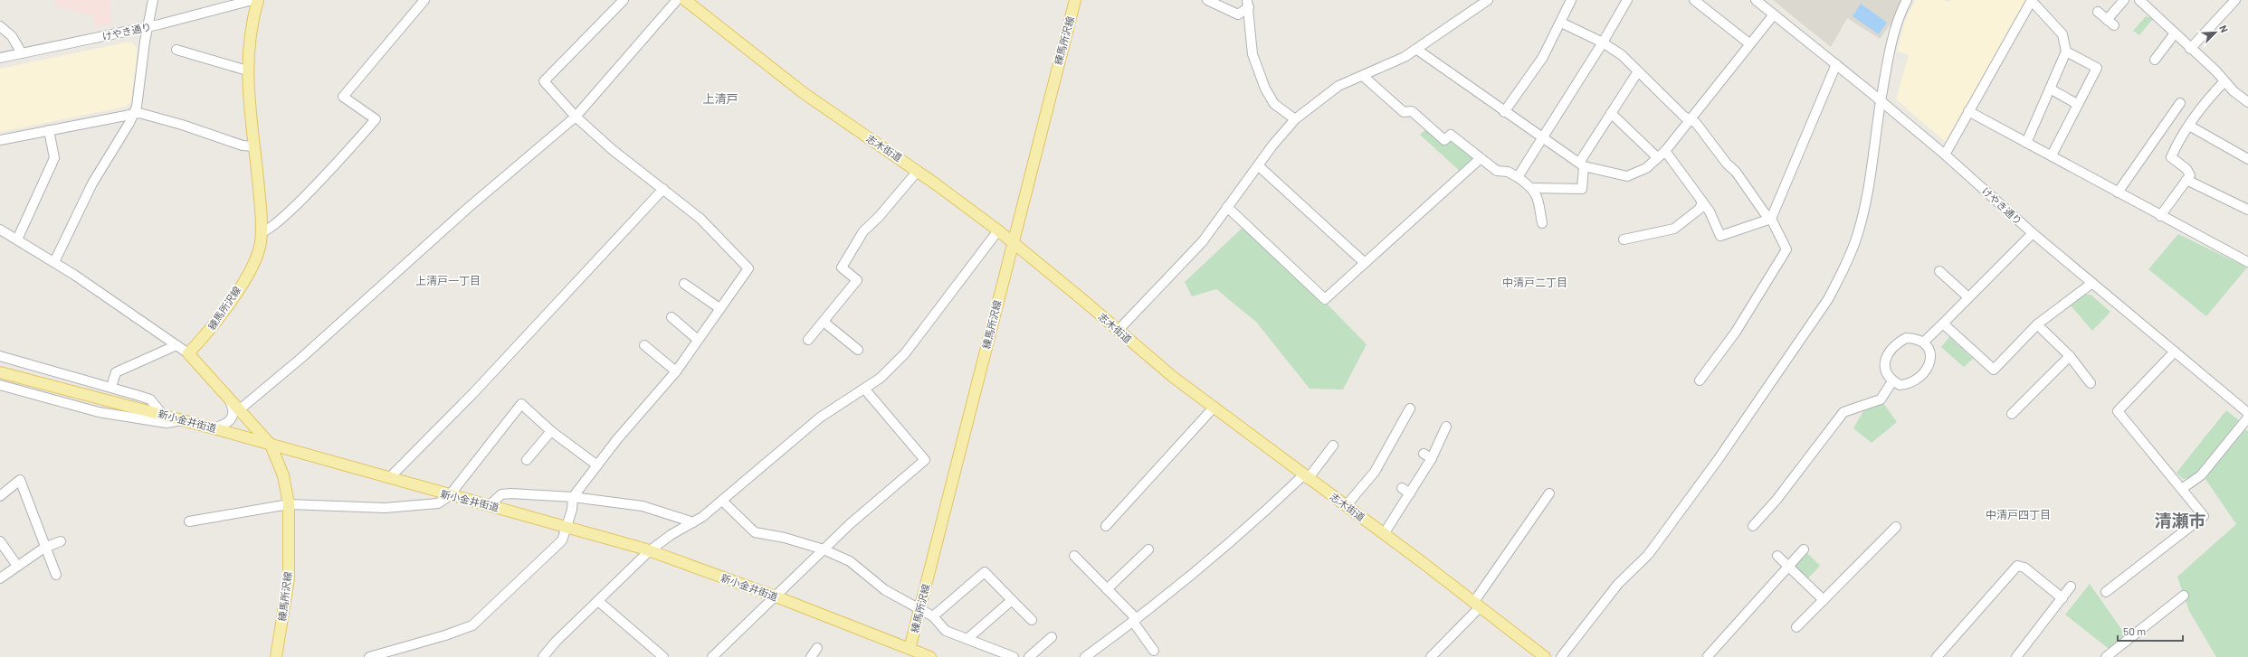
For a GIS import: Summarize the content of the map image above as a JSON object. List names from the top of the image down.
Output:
{
  "streets": {
    "main road": ["練馬所沢線", "志木街道", "新小金井街道"],
    "street": ["けやき通り"]
  },
  "crossings": [
    ["けやき通り", "練馬所沢線"],
    ["練馬所沢線", "志木街道"],
    ["練馬所沢線", "新小金井街道"]
  ],
  "districts": [
    "上清戸",
    "上清戸一丁目",
    "中清戸二丁目",
    "中清戸四丁目",
    "清瀬市"
  ],
  "scale_bar": "50 m",
  "north": "top right"
}
